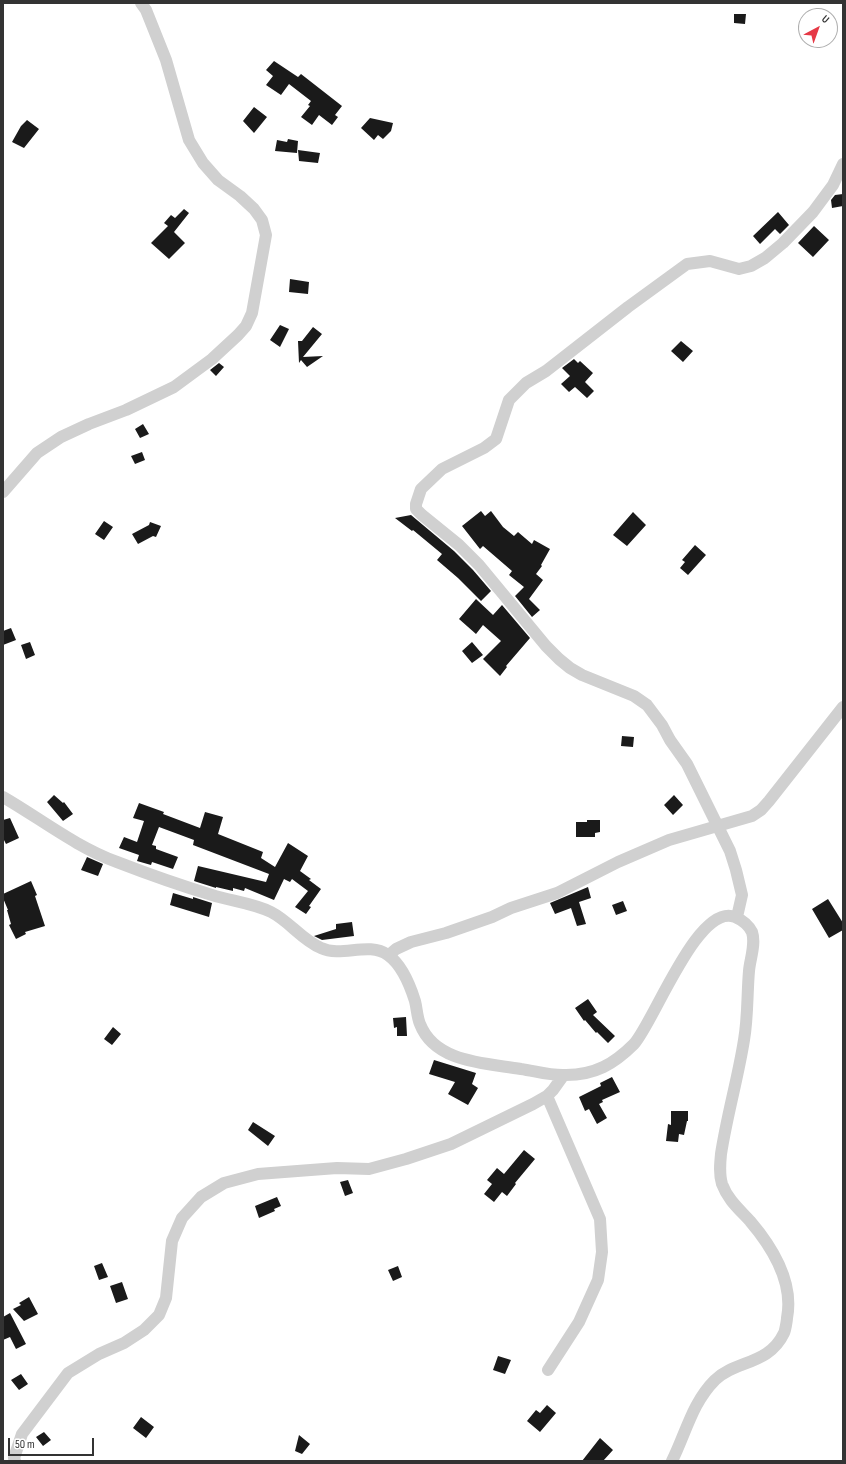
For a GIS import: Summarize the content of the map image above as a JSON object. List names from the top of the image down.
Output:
{
  "scale_bar": "50 m",
  "north": "top right"
}
